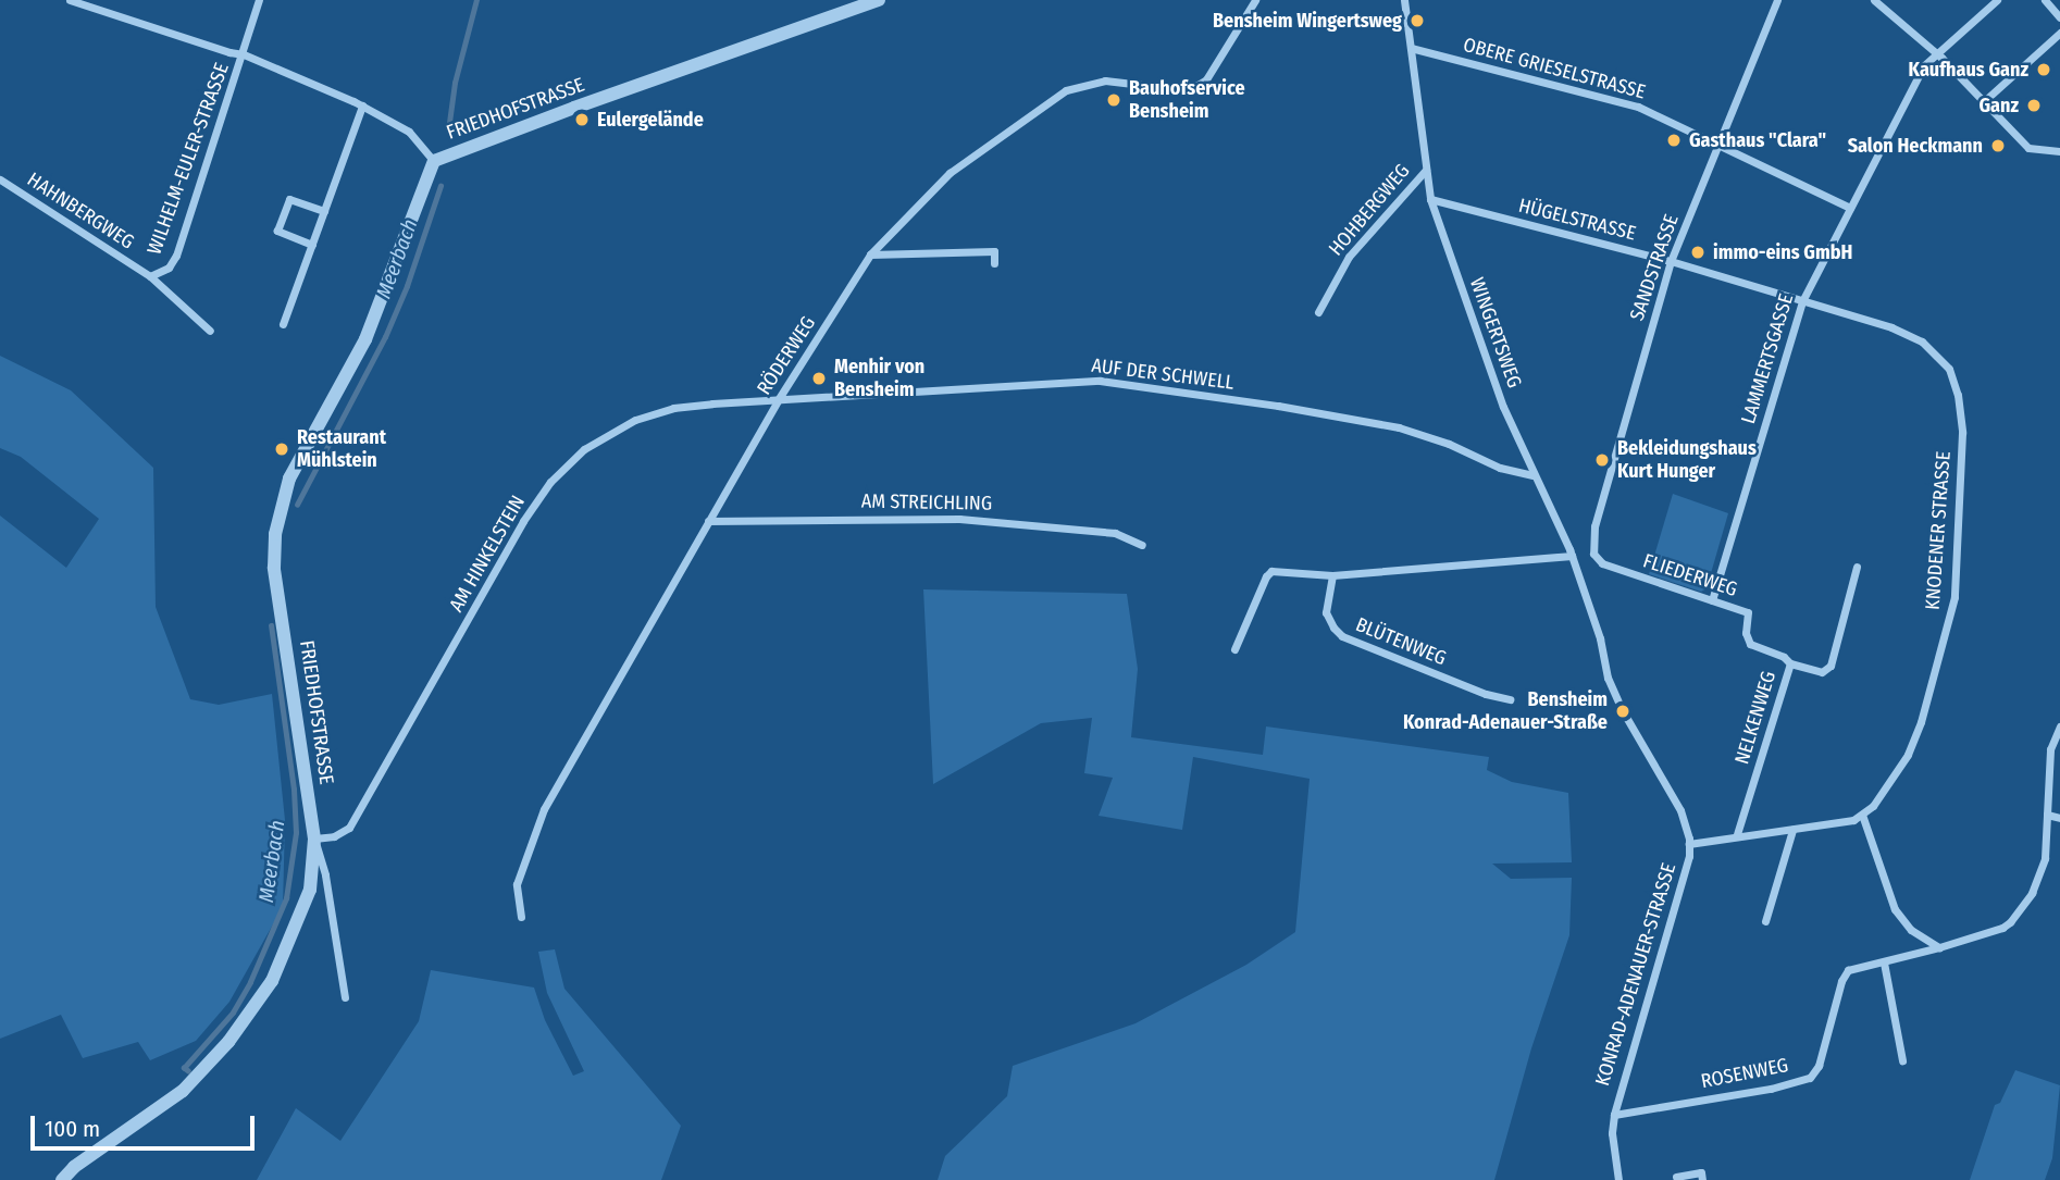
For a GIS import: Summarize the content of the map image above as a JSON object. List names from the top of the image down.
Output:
{
  "streets": {
    "street": [
      "OBERE GRIESELSTRASSE",
      "FRIEDHOFSTRASSE",
      "WILHELM-EULER-STRASSE",
      "HOHBERGWEG",
      "HAHNBERGWEG",
      "HÜGELSTRASSE",
      "SANDSTRASSE",
      "WINGERTSWEG",
      "RÖDERWEG",
      "LAMMERTSGASSE",
      "AUF DER SCHWELL",
      "AM STREICHLING",
      "KNODENER STRASSE",
      "AM HINKELSTEIN",
      "FLIEDERWEG",
      "BLÜTENWEG",
      "NELKENWEG",
      "KONRAD-ADENAUER-STRASSE",
      "ROSENWEG"
    ]
  },
  "crossings": [
    ["OBERE GRIESELSTRASSE", "SANDSTRASSE"],
    ["OBERE GRIESELSTRASSE", "WINGERTSWEG"],
    ["OBERE GRIESELSTRASSE", "LAMMERTSGASSE"],
    ["FRIEDHOFSTRASSE", "AM HINKELSTEIN"],
    ["WILHELM-EULER-STRASSE", "HAHNBERGWEG"],
    ["HOHBERGWEG", "WINGERTSWEG"],
    ["HÜGELSTRASSE", "SANDSTRASSE"],
    ["HÜGELSTRASSE", "WINGERTSWEG"],
    ["HÜGELSTRASSE", "LAMMERTSGASSE"],
    ["HÜGELSTRASSE", "KNODENER STRASSE"],
    ["SANDSTRASSE", "FLIEDERWEG"],
    ["WINGERTSWEG", "AUF DER SCHWELL"],
    ["WINGERTSWEG", "KONRAD-ADENAUER-STRASSE"],
    ["RÖDERWEG", "AUF DER SCHWELL"],
    ["RÖDERWEG", "AM STREICHLING"],
    ["RÖDERWEG", "AM HINKELSTEIN"],
    ["LAMMERTSGASSE", "KNODENER STRASSE"],
    ["LAMMERTSGASSE", "FLIEDERWEG"],
    ["AUF DER SCHWELL", "AM HINKELSTEIN"],
    ["FLIEDERWEG", "NELKENWEG"],
    ["KONRAD-ADENAUER-STRASSE", "ROSENWEG"]
  ],
  "water": ["Meerbach"],
  "places": [
    "Bensheim Wingertsweg",
    "Kaufhaus Ganz",
    "Bauhofservice Bensheim",
    "Ganz",
    "Eulergelände",
    "Gasthaus \"Clara\"",
    "Salon Heckmann",
    "immo-eins GmbH",
    "Menhir von Bensheim",
    "Restaurant Mühlstein",
    "Bekleidungshaus Kurt Hunger",
    "Bensheim Konrad-Adenauer-Straße"
  ],
  "scale_bar": "100 m"
}
